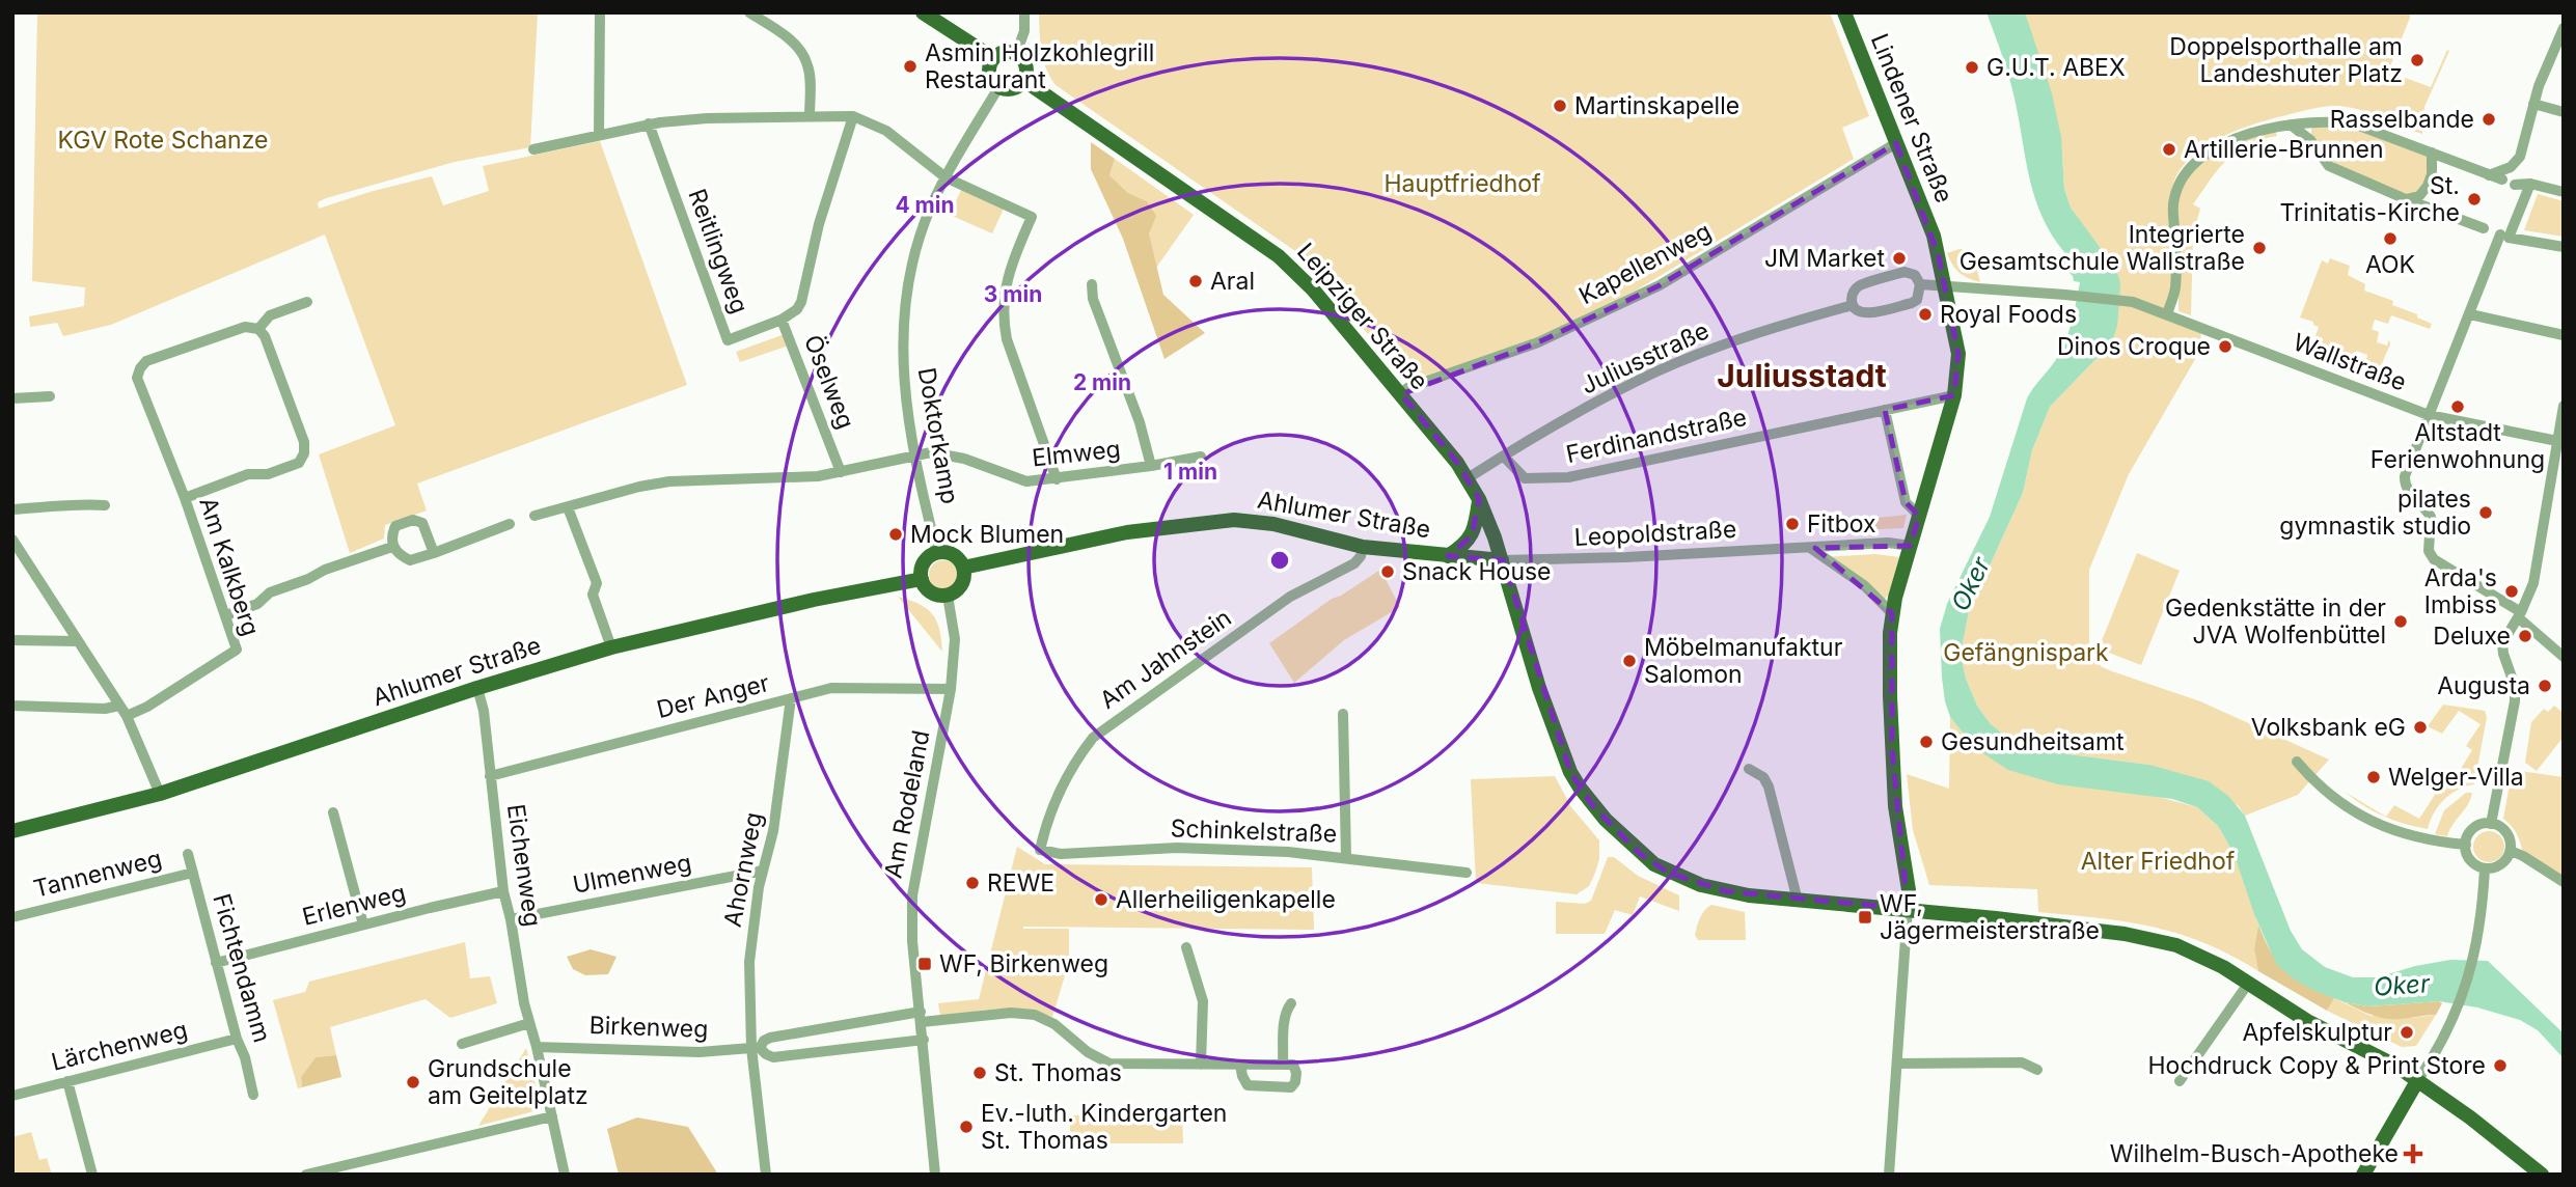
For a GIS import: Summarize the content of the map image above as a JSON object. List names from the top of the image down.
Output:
{
  "streets": {
    "main road": ["Lindener Straße", "Leipziger Straße", "Ahlumer Straße"],
    "street": [
      "Reitlingweg",
      "Kapellenweg",
      "Juliusstraße",
      "Wallstraße",
      "Öselweg",
      "Doktorkamp",
      "Ferdinandstraße",
      "Elmweg",
      "Leopoldstraße",
      "Am Kalkberg",
      "Am Jahnstein",
      "Der Anger",
      "Am Rodeland",
      "Schinkelstraße",
      "Eichenweg",
      "Ahornweg",
      "Tannenweg",
      "Ulmenweg",
      "Erlenweg",
      "Fichtendamm",
      "Birkenweg",
      "Lärchenweg"
    ]
  },
  "crossings": [
    ["Lindener Straße", "Kapellenweg"],
    ["Lindener Straße", "Leipziger Straße"],
    ["Lindener Straße", "Wallstraße"],
    ["Lindener Straße", "Ferdinandstraße"],
    ["Lindener Straße", "Leopoldstraße"],
    ["Reitlingweg", "Öselweg"],
    ["Kapellenweg", "Leipziger Straße"],
    ["Leipziger Straße", "Juliusstraße"],
    ["Leipziger Straße", "Doktorkamp"],
    ["Leipziger Straße", "Ahlumer Straße"],
    ["Leipziger Straße", "Leopoldstraße"],
    ["Juliusstraße", "Wallstraße"],
    ["Juliusstraße", "Ferdinandstraße"],
    ["Doktorkamp", "Elmweg"],
    ["Doktorkamp", "Ahlumer Straße"],
    ["Doktorkamp", "Am Rodeland"],
    ["Ahlumer Straße", "Leopoldstraße"],
    ["Ahlumer Straße", "Am Jahnstein"],
    ["Ahlumer Straße", "Am Rodeland"],
    ["Ahlumer Straße", "Eichenweg"],
    ["Am Jahnstein", "Schinkelstraße"],
    ["Der Anger", "Am Rodeland"],
    ["Der Anger", "Eichenweg"],
    ["Der Anger", "Ahornweg"],
    ["Am Rodeland", "Birkenweg"],
    ["Eichenweg", "Ulmenweg"],
    ["Eichenweg", "Erlenweg"],
    ["Eichenweg", "Birkenweg"],
    ["Ahornweg", "Ulmenweg"],
    ["Ahornweg", "Birkenweg"],
    ["Tannenweg", "Fichtendamm"],
    ["Erlenweg", "Fichtendamm"],
    ["Fichtendamm", "Lärchenweg"]
  ],
  "districts": ["Juliusstadt"],
  "water": ["Oker"],
  "parks": [
    "KGV Rote Schanze",
    "Hauptfriedhof",
    "Gefängnispark",
    "Alter Friedhof"
  ],
  "places": {
    "other": [
      "Doppelsporthalle am Landeshuter Platz",
      "Asmin Holzkohlegrill Restaurant",
      "G.U.T. ABEX",
      "Martinskapelle",
      "Rasselbande",
      "Artillerie-Brunnen",
      "St. Trinitatis-Kirche",
      "AOK",
      "Integrierte Gesamtschule Wallstraße",
      "JM Market",
      "Aral",
      "Royal Foods",
      "Dinos Croque",
      "Altstadt Ferienwohnung",
      "pilates gymnastik studio",
      "Fitbox",
      "Mock Blumen",
      "Snack House",
      "Arda's Imbiss",
      "Gedenkstätte in der JVA Wolfenbüttel",
      "Deluxe",
      "Möbelmanufaktur Salomon",
      "Augusta",
      "Volksbank eG",
      "Gesundheitsamt",
      "Welger-Villa",
      "REWE",
      "Allerheiligenkapelle",
      "Apfelskulptur",
      "Hochdruck Copy & Print Store",
      "St. Thomas",
      "Grundschule am Geitelplatz",
      "Ev.-luth. Kindergarten St. Thomas"
    ],
    "transit": ["WF, Jägermeisterstraße", "WF, Birkenweg"],
    "health": ["Wilhelm-Busch-Apotheke"]
  },
  "rings": [
    "4 min",
    "3 min",
    "2 min",
    "1 min"
  ]
}
